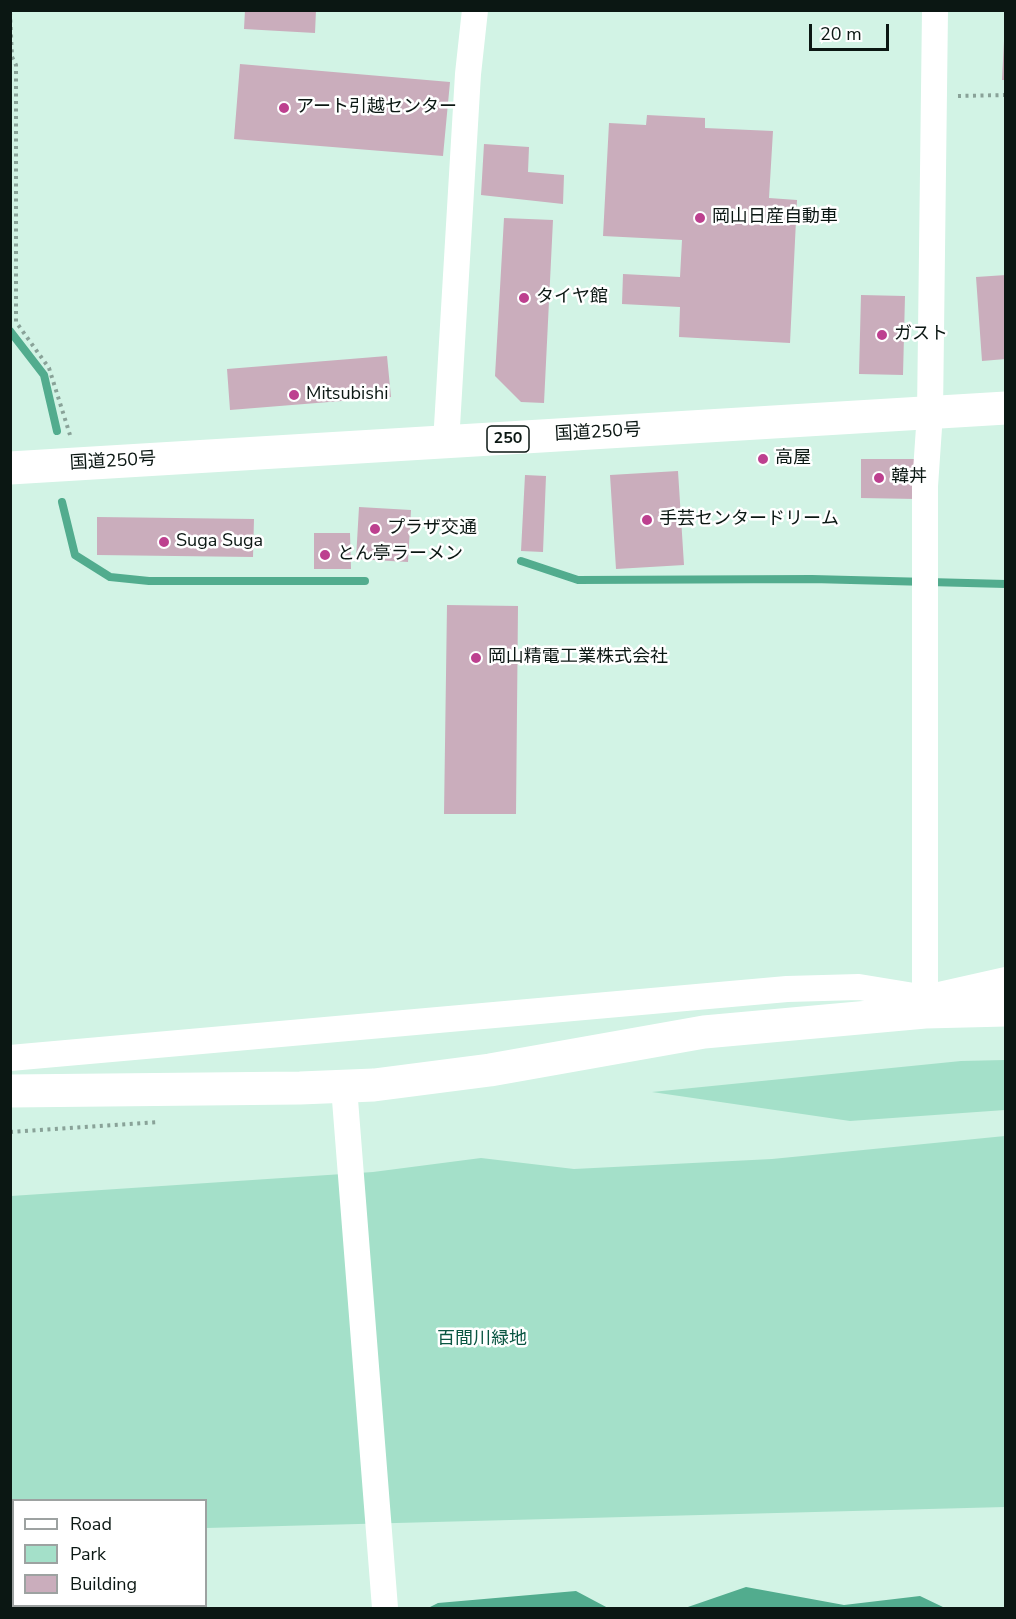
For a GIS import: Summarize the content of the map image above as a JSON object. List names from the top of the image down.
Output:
{
  "streets": {
    "main road": ["国道250号", "250"]
  },
  "parks": ["百間川緑地"],
  "places": [
    "アート引越センター",
    "岡山日産自動車",
    "タイヤ館",
    "ガスト",
    "Mitsubishi",
    "高屋",
    "韓丼",
    "手芸センタードリーム",
    "プラザ交通",
    "Suga Suga",
    "とん亭ラーメン",
    "岡山精電工業株式会社"
  ],
  "legend": ["Road", "Park", "Building"],
  "scale_bar": "20 m"
}
